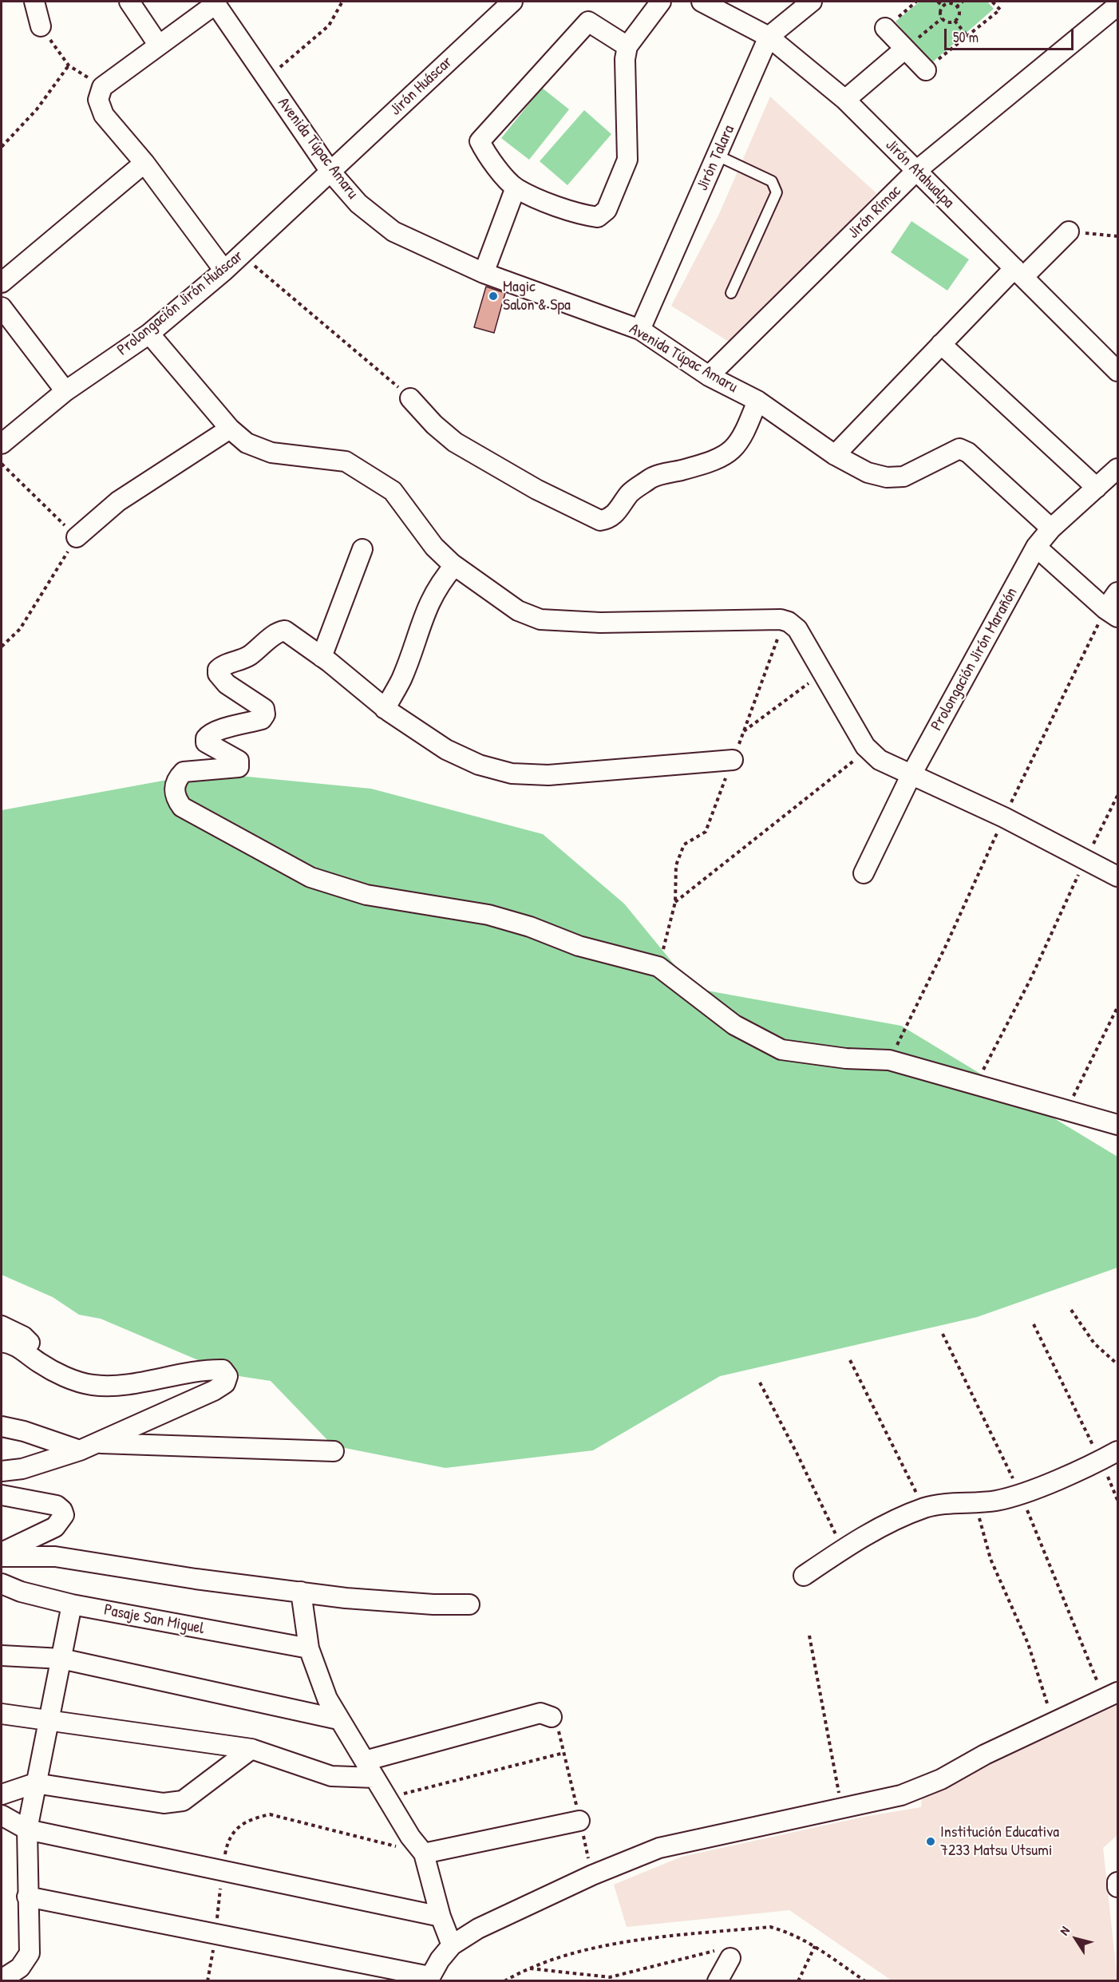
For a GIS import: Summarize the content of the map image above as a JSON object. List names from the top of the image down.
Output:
{
  "streets": {
    "street": [
      "Jirón Huáscar",
      "Avenida Túpac Amaru",
      "Jirón Talara",
      "Jirón Atahualpa",
      "Jirón Rímac",
      "Prolongación Jirón Huáscar",
      "Prolongación Jirón Marañón",
      "Pasaje San Miguel"
    ]
  },
  "crossings": [
    ["Jirón Huáscar", "Avenida Túpac Amaru"],
    ["Jirón Huáscar", "Prolongación Jirón Huáscar"],
    ["Avenida Túpac Amaru", "Jirón Talara"],
    ["Avenida Túpac Amaru", "Jirón Rímac"],
    ["Avenida Túpac Amaru", "Prolongación Jirón Huáscar"],
    ["Avenida Túpac Amaru", "Prolongación Jirón Marañón"],
    ["Jirón Talara", "Jirón Atahualpa"],
    ["Jirón Atahualpa", "Jirón Rímac"]
  ],
  "places": ["Magic Salon & Spa", "Institución Educativa 7233 Matsu Utsumi"],
  "scale_bar": "50 m",
  "north": "top left"
}
